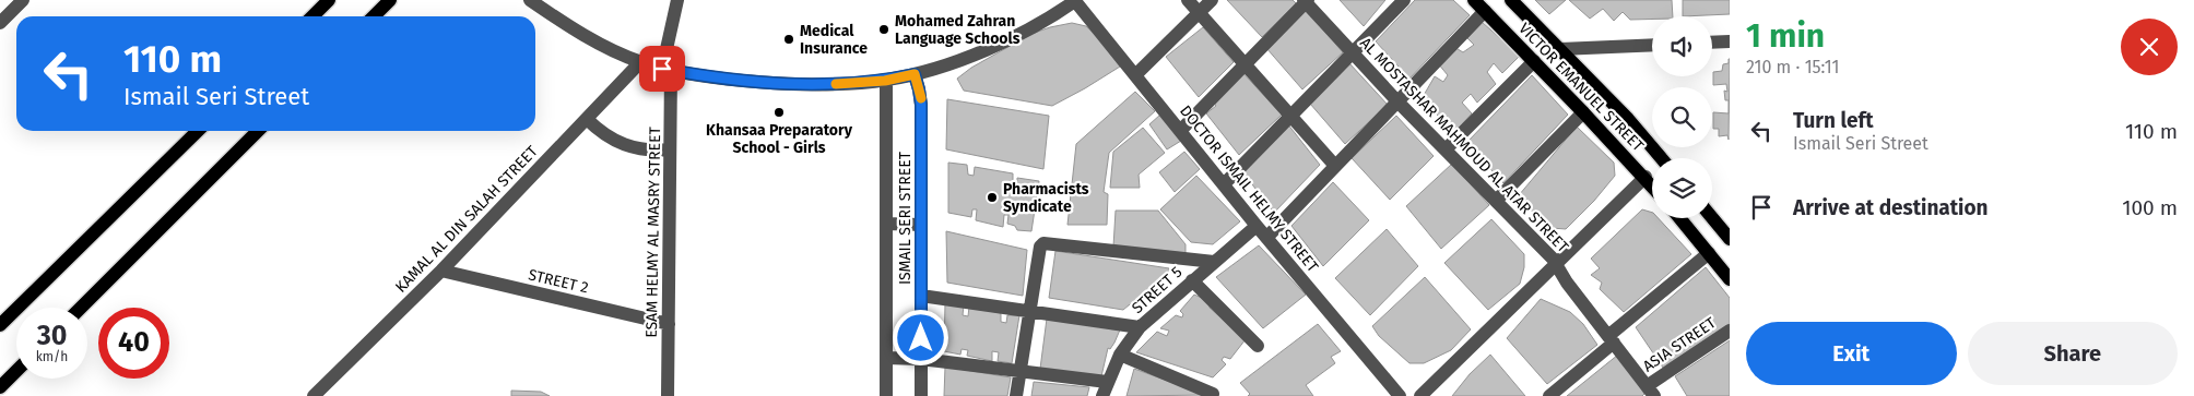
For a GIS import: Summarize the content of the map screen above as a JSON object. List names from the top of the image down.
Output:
{
  "streets": {
    "main road": ["VICTOR EMANUEL STREET"],
    "street": [
      "AL MOSTASHAR MAHMOUD AL ATAR STREET",
      "DOCTOR ISMAIL HELMY STREET",
      "ISMAIL SERI STREET",
      "KAMAL AL DIN SALAH STREET",
      "ESAM HELMY AL MASRY STREET",
      "STREET 2",
      "STREET 5",
      "ASIA STREET"
    ]
  },
  "crossings": [
    ["AL MOSTASHAR MAHMOUD AL ATAR STREET", "ASIA STREET"],
    ["DOCTOR ISMAIL HELMY STREET", "STREET 5"],
    ["KAMAL AL DIN SALAH STREET", "STREET 2"],
    ["ESAM HELMY AL MASRY STREET", "STREET 2"]
  ],
  "places": [
    "Mohamed Zahran Language Schools",
    "Medical Insurance",
    "Khansaa Preparatory School - Girls",
    "Pharmacists Syndicate"
  ],
  "page": {
    "heading": ["1 min", "210 m · 15:11"],
    "turn": ["110 m", "Ismail Seri Street"],
    "list": [
      {
        "name": "Turn left",
        "note": "Ismail Seri Street",
        "value": "110 m"
      },
      {
        "name": "Arrive at destination",
        "value": "100 m"
      }
    ],
    "speed": "30 km/h",
    "limit": "40",
    "buttons": ["Exit", "Share"]
  }
}
